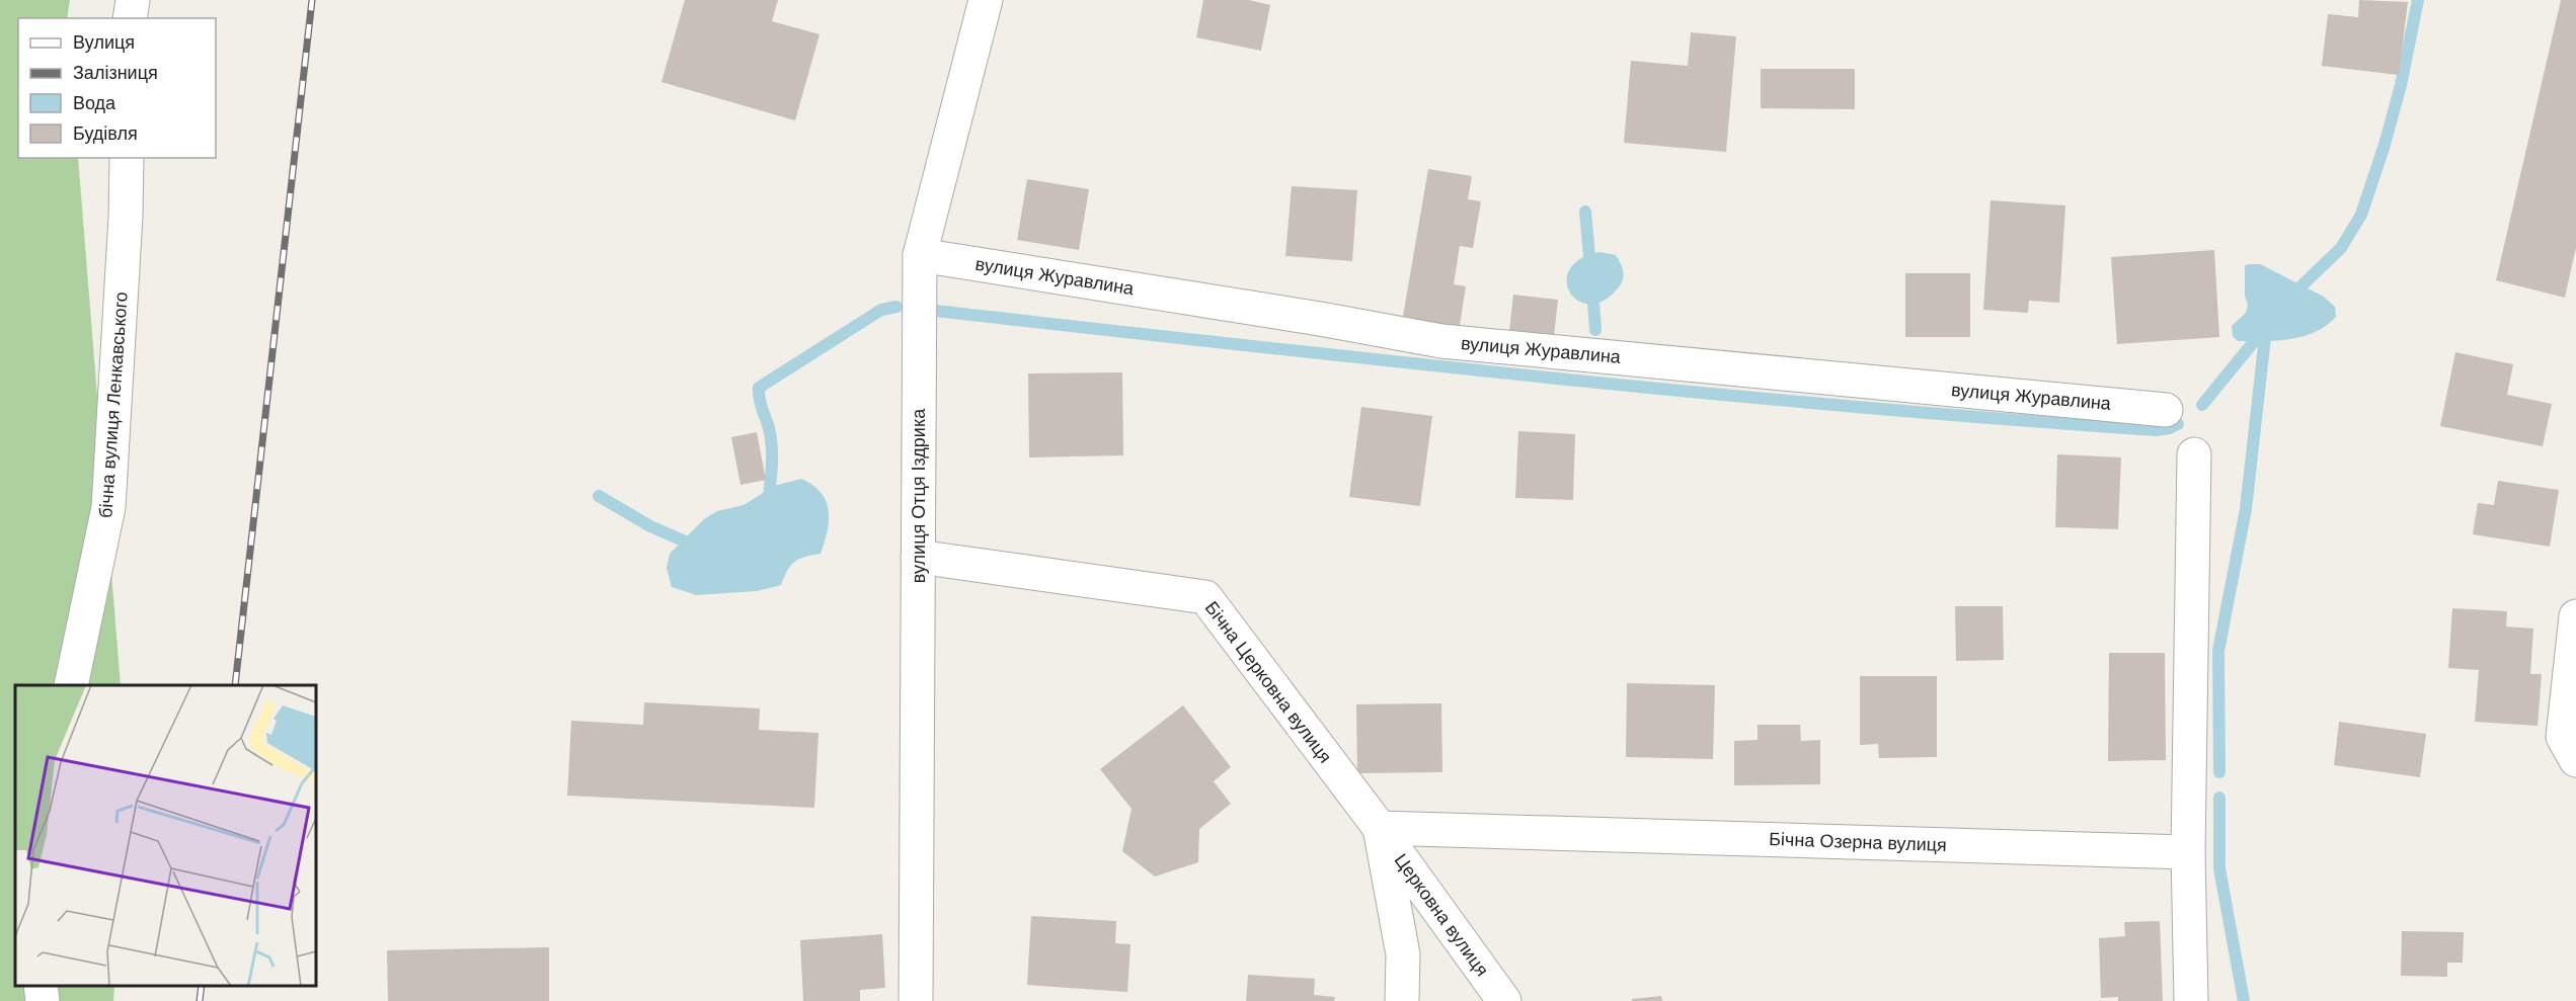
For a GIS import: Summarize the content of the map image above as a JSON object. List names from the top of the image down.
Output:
{
  "streets": {
    "street": [
      "вулиця Журавлина",
      "бічна вулиця Ленкавського",
      "вулиця Отця Іздрика",
      "Бічна Церковна вулиця",
      "Бічна Озерна вулиця",
      "Церковна вулиця"
    ]
  },
  "crossings": [
    ["вулиця Журавлина", "вулиця Отця Іздрика"],
    ["вулиця Отця Іздрика", "Бічна Церковна вулиця"],
    ["Бічна Церковна вулиця", "Бічна Озерна вулиця"],
    ["Бічна Церковна вулиця", "Церковна вулиця"],
    ["Бічна Озерна вулиця", "Церковна вулиця"]
  ],
  "legend": [
    "Вулиця",
    "Залізниця",
    "Вода",
    "Будівля"
  ]
}
